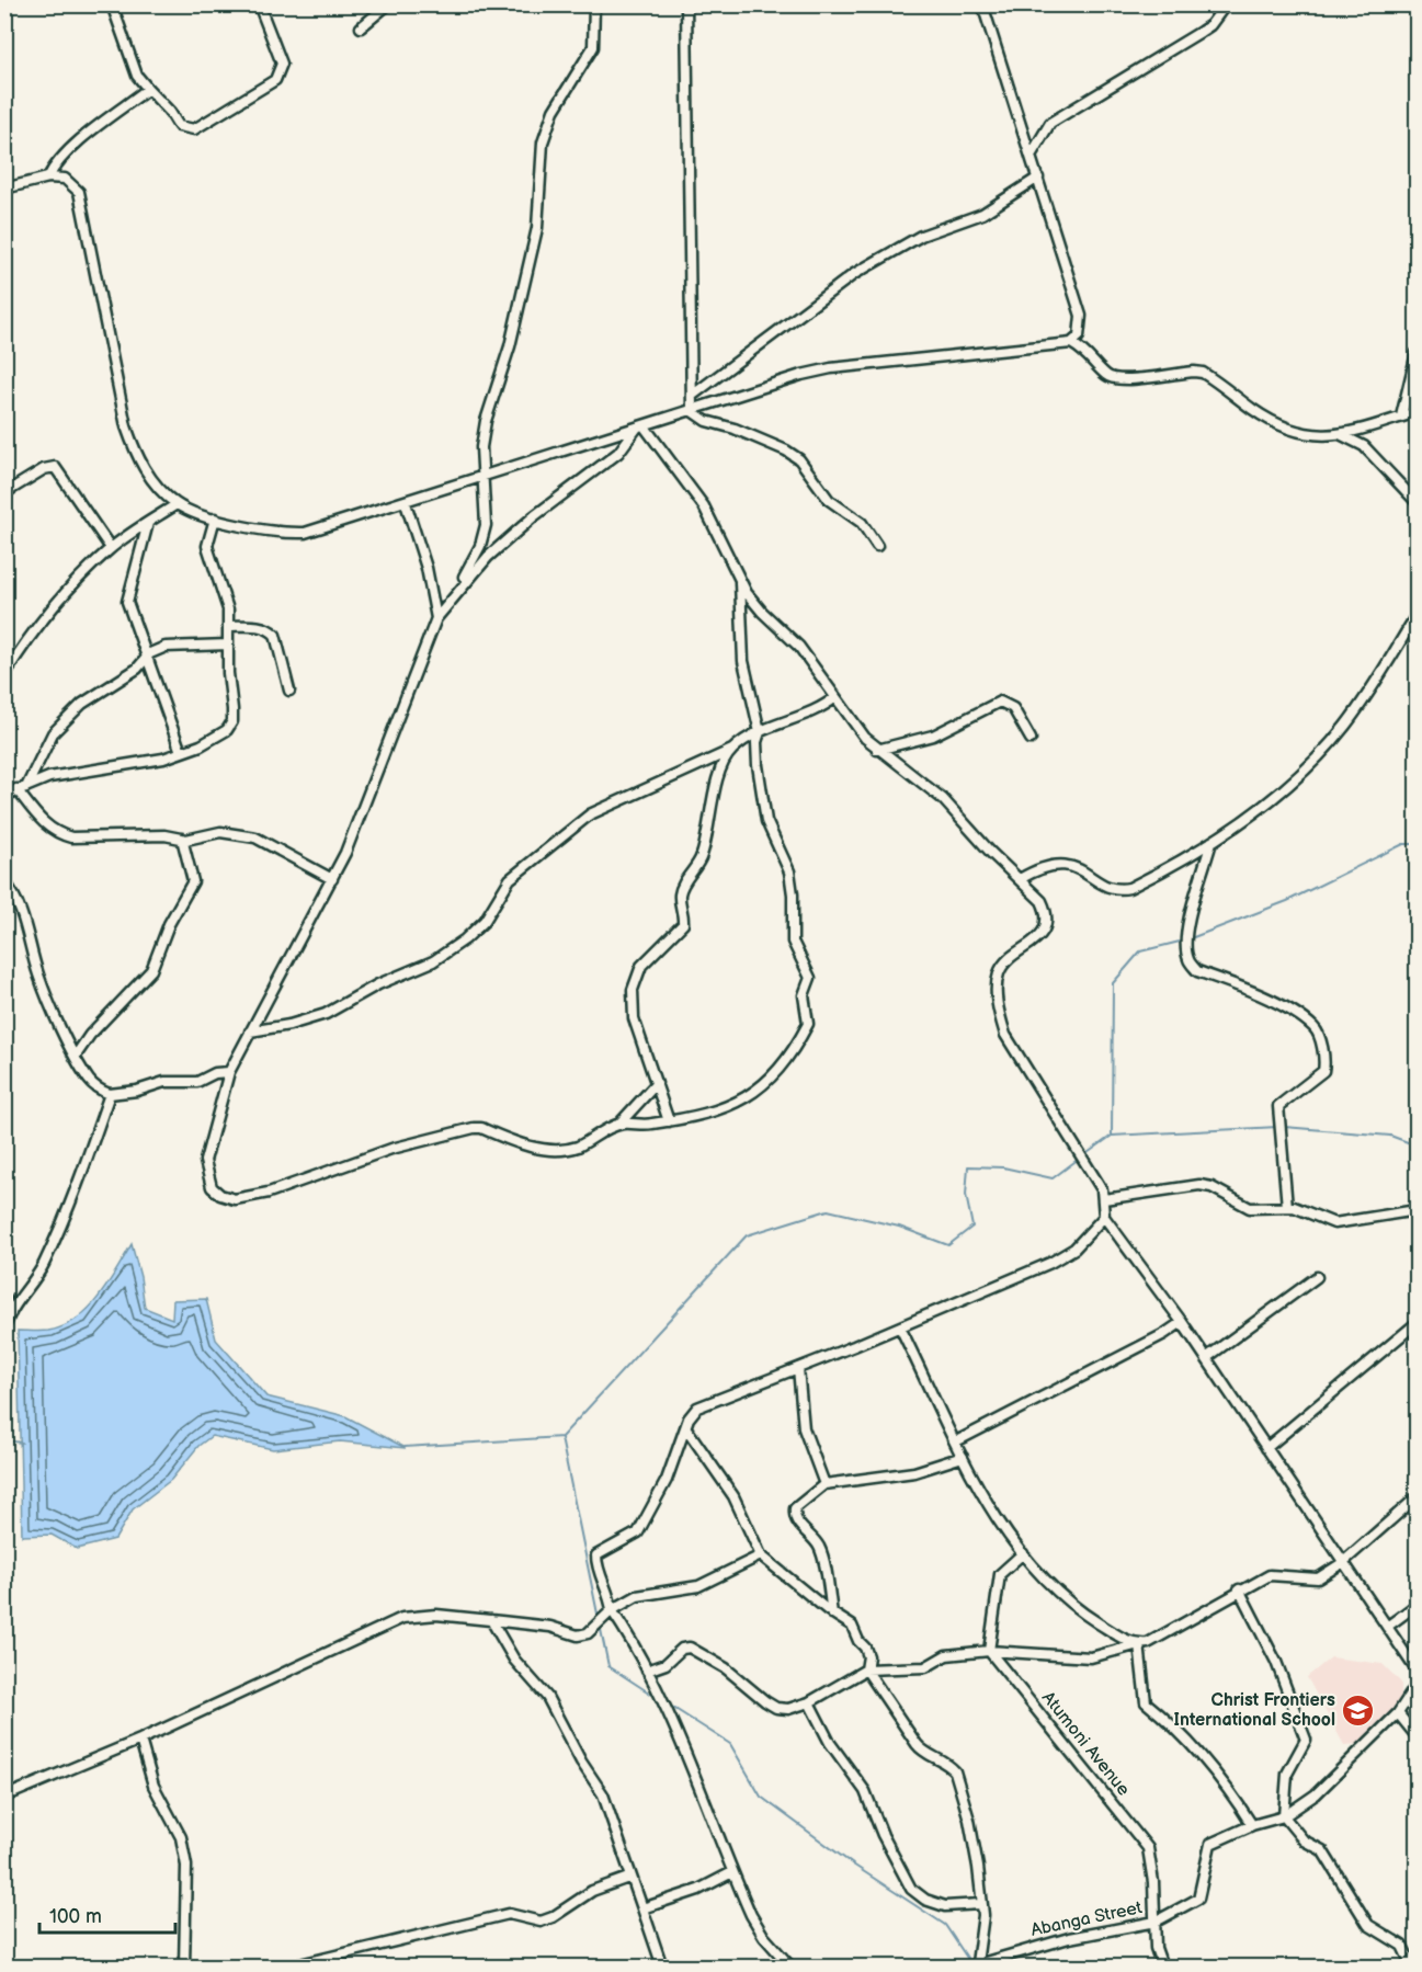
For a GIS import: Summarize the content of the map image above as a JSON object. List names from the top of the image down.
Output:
{
  "streets": {
    "street": ["Atumoni Avenue", "Abanga Street"]
  },
  "crossings": [
    ["Atumoni Avenue", "Abanga Street"]
  ],
  "places": {
    "school or university": ["Christ Frontiers International School"]
  },
  "scale_bar": "100 m"
}
